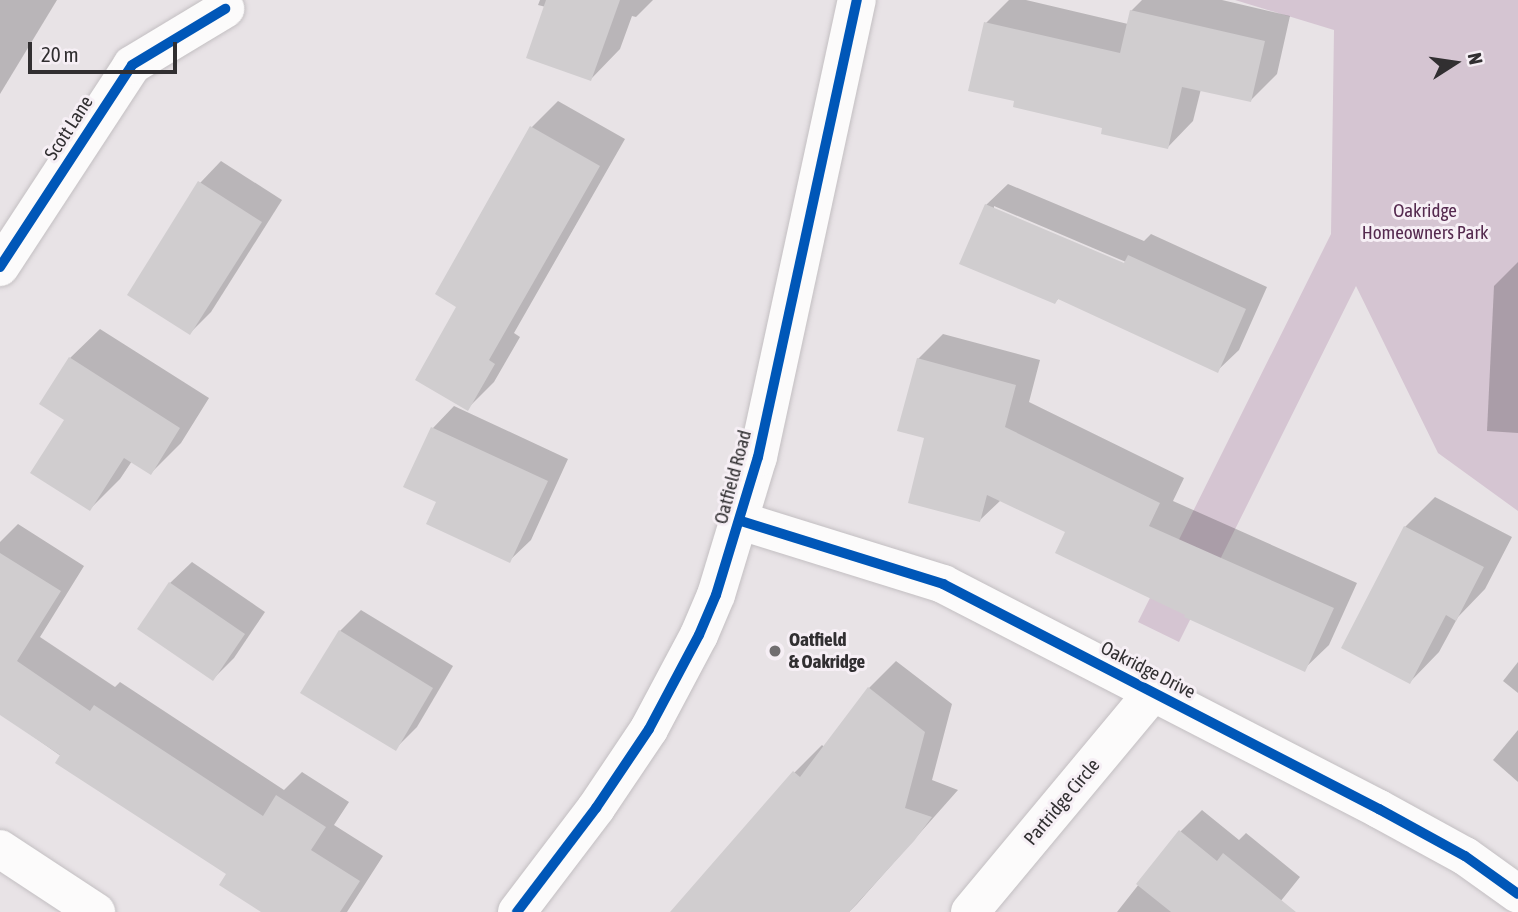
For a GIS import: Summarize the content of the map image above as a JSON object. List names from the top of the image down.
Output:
{
  "streets": {
    "street": [
      "Scott Lane",
      "Oatfield Road",
      "Oakridge Drive",
      "Partridge Circle"
    ]
  },
  "crossings": [
    ["Oatfield Road", "Oakridge Drive"],
    ["Oakridge Drive", "Partridge Circle"]
  ],
  "parks": ["Oakridge Homeowners Park"],
  "places": ["Oatfield & Oakridge"],
  "scale_bar": "20 m",
  "north": "right"
}
